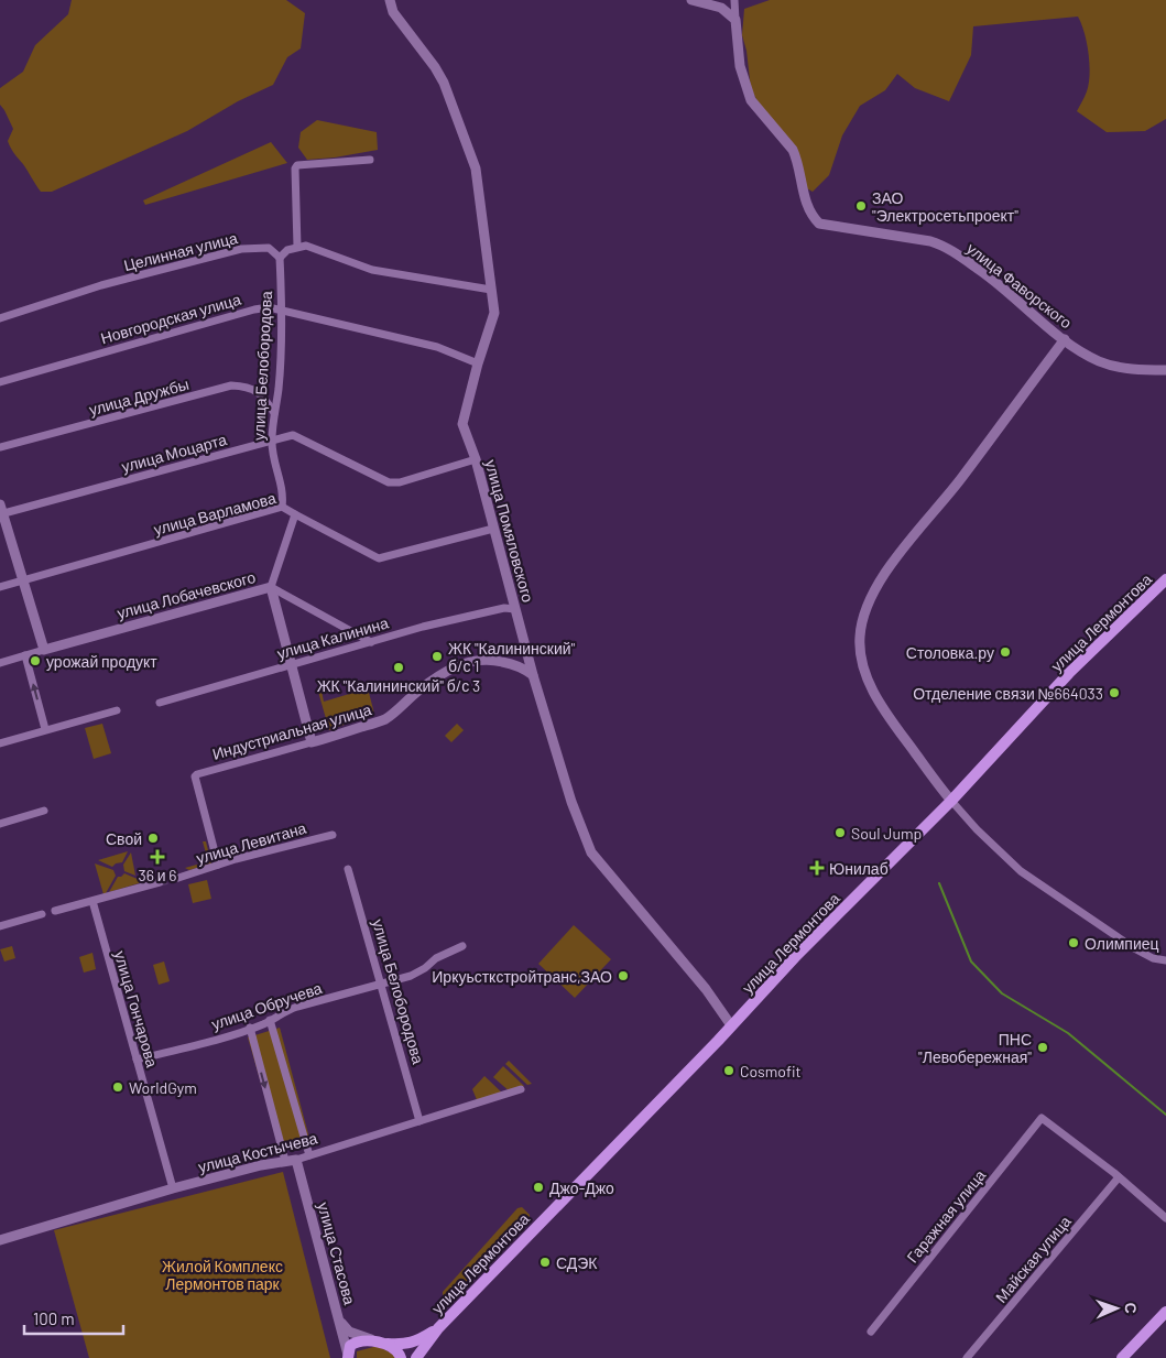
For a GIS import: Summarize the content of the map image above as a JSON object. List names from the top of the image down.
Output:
{
  "streets": {
    "main road": ["улица Лермонтова"],
    "street": [
      "Целинная улица",
      "улица Фаворского",
      "Новгородская улица",
      "улица Белобородова",
      "улица Дружбы",
      "улица Моцарта",
      "улица Варламова",
      "улица Помяловского",
      "улица Лобачевского",
      "улица Калинина",
      "Индустриальная улица",
      "улица Левитана",
      "улица Обручева",
      "улица Гончарова",
      "улица Костычева",
      "Гаражная улица",
      "улица Стасова",
      "Майская улица"
    ]
  },
  "crossings": [
    ["Целинная улица", "улица Белобородова"],
    ["Новгородская улица", "улица Белобородова"],
    ["Новгородская улица", "улица Помяловского"],
    ["улица Белобородова", "улица Дружбы"],
    ["улица Белобородова", "улица Моцарта"],
    ["улица Белобородова", "улица Варламова"],
    ["улица Белобородова", "улица Обручева"],
    ["улица Белобородова", "улица Костычева"],
    ["улица Моцарта", "улица Помяловского"],
    ["улица Варламова", "улица Помяловского"],
    ["улица Помяловского", "улица Лермонтова"],
    ["улица Помяловского", "улица Калинина"],
    ["улица Помяловского", "Индустриальная улица"],
    ["улица Лобачевского", "улица Калинина"],
    ["улица Лермонтова", "улица Стасова"],
    ["Индустриальная улица", "улица Левитана"],
    ["улица Обручева", "улица Гончарова"],
    ["улица Гончарова", "улица Костычева"],
    ["улица Костычева", "улица Стасова"],
    ["Гаражная улица", "Майская улица"]
  ],
  "parks": ["Жилой Комплекс Лермонтов парк"],
  "places": {
    "other": [
      "ЗАО \"Электросетьпроект\"",
      "Столовка.ру",
      "ЖК \"Калининский\" б/с 1",
      "урожай продукт",
      "ЖК \"Калининский\" б/с 3",
      "Отделение связи №664033",
      "Soul Jump",
      "Свой",
      "Олимпиец",
      "Иркуьсткстройтранс,ЗАО",
      "ПНС \"Левобережная\"",
      "Cosmofit",
      "WorldGym",
      "Джо-Джо",
      "СДЭК"
    ],
    "health": ["36 и 6", "Юнилаб"]
  },
  "scale_bar": "100 m",
  "north": "right"
}
